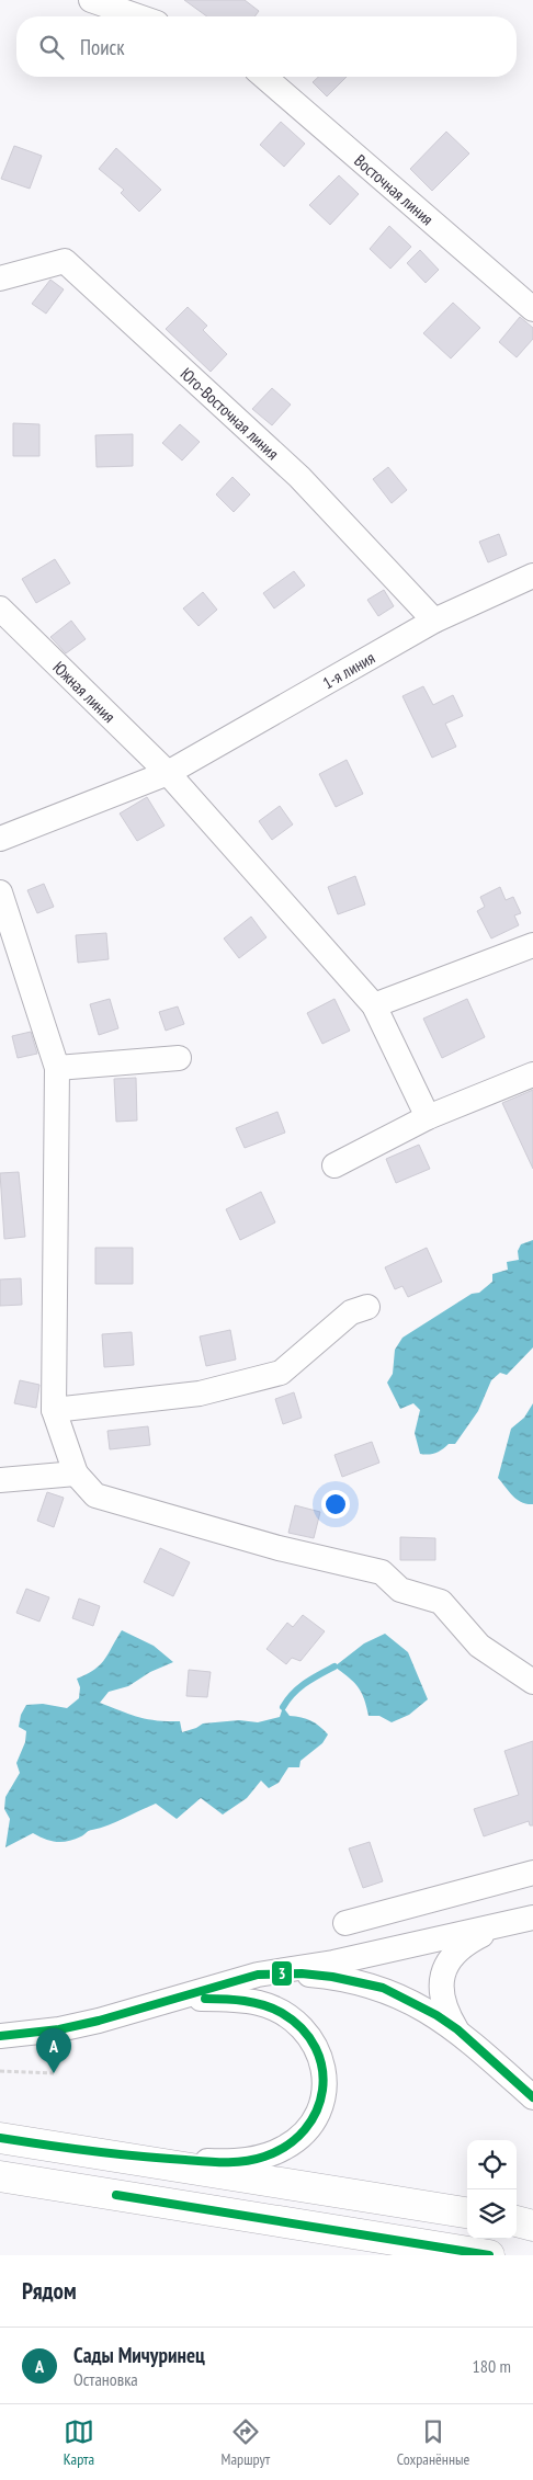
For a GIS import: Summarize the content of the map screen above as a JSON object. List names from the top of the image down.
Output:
{
  "streets": {
    "street": [
      "Восточная линия",
      "Юго-Восточная линия",
      "1-я линия",
      "Южная линия"
    ]
  },
  "crossings": [
    ["Юго-Восточная линия", "1-я линия"],
    ["1-я линия", "Южная линия"]
  ],
  "lines": ["transit line 3"],
  "page": {
    "search": "Поиск",
    "pins": "A",
    "heading": "Рядом",
    "list": [
      {
        "mark": "A",
        "name": "Сады Мичуринец",
        "note": "Остановка",
        "value": "180 m"
      }
    ],
    "nav": ["Карта", "Маршрут", "Сохранённые"]
  }
}
